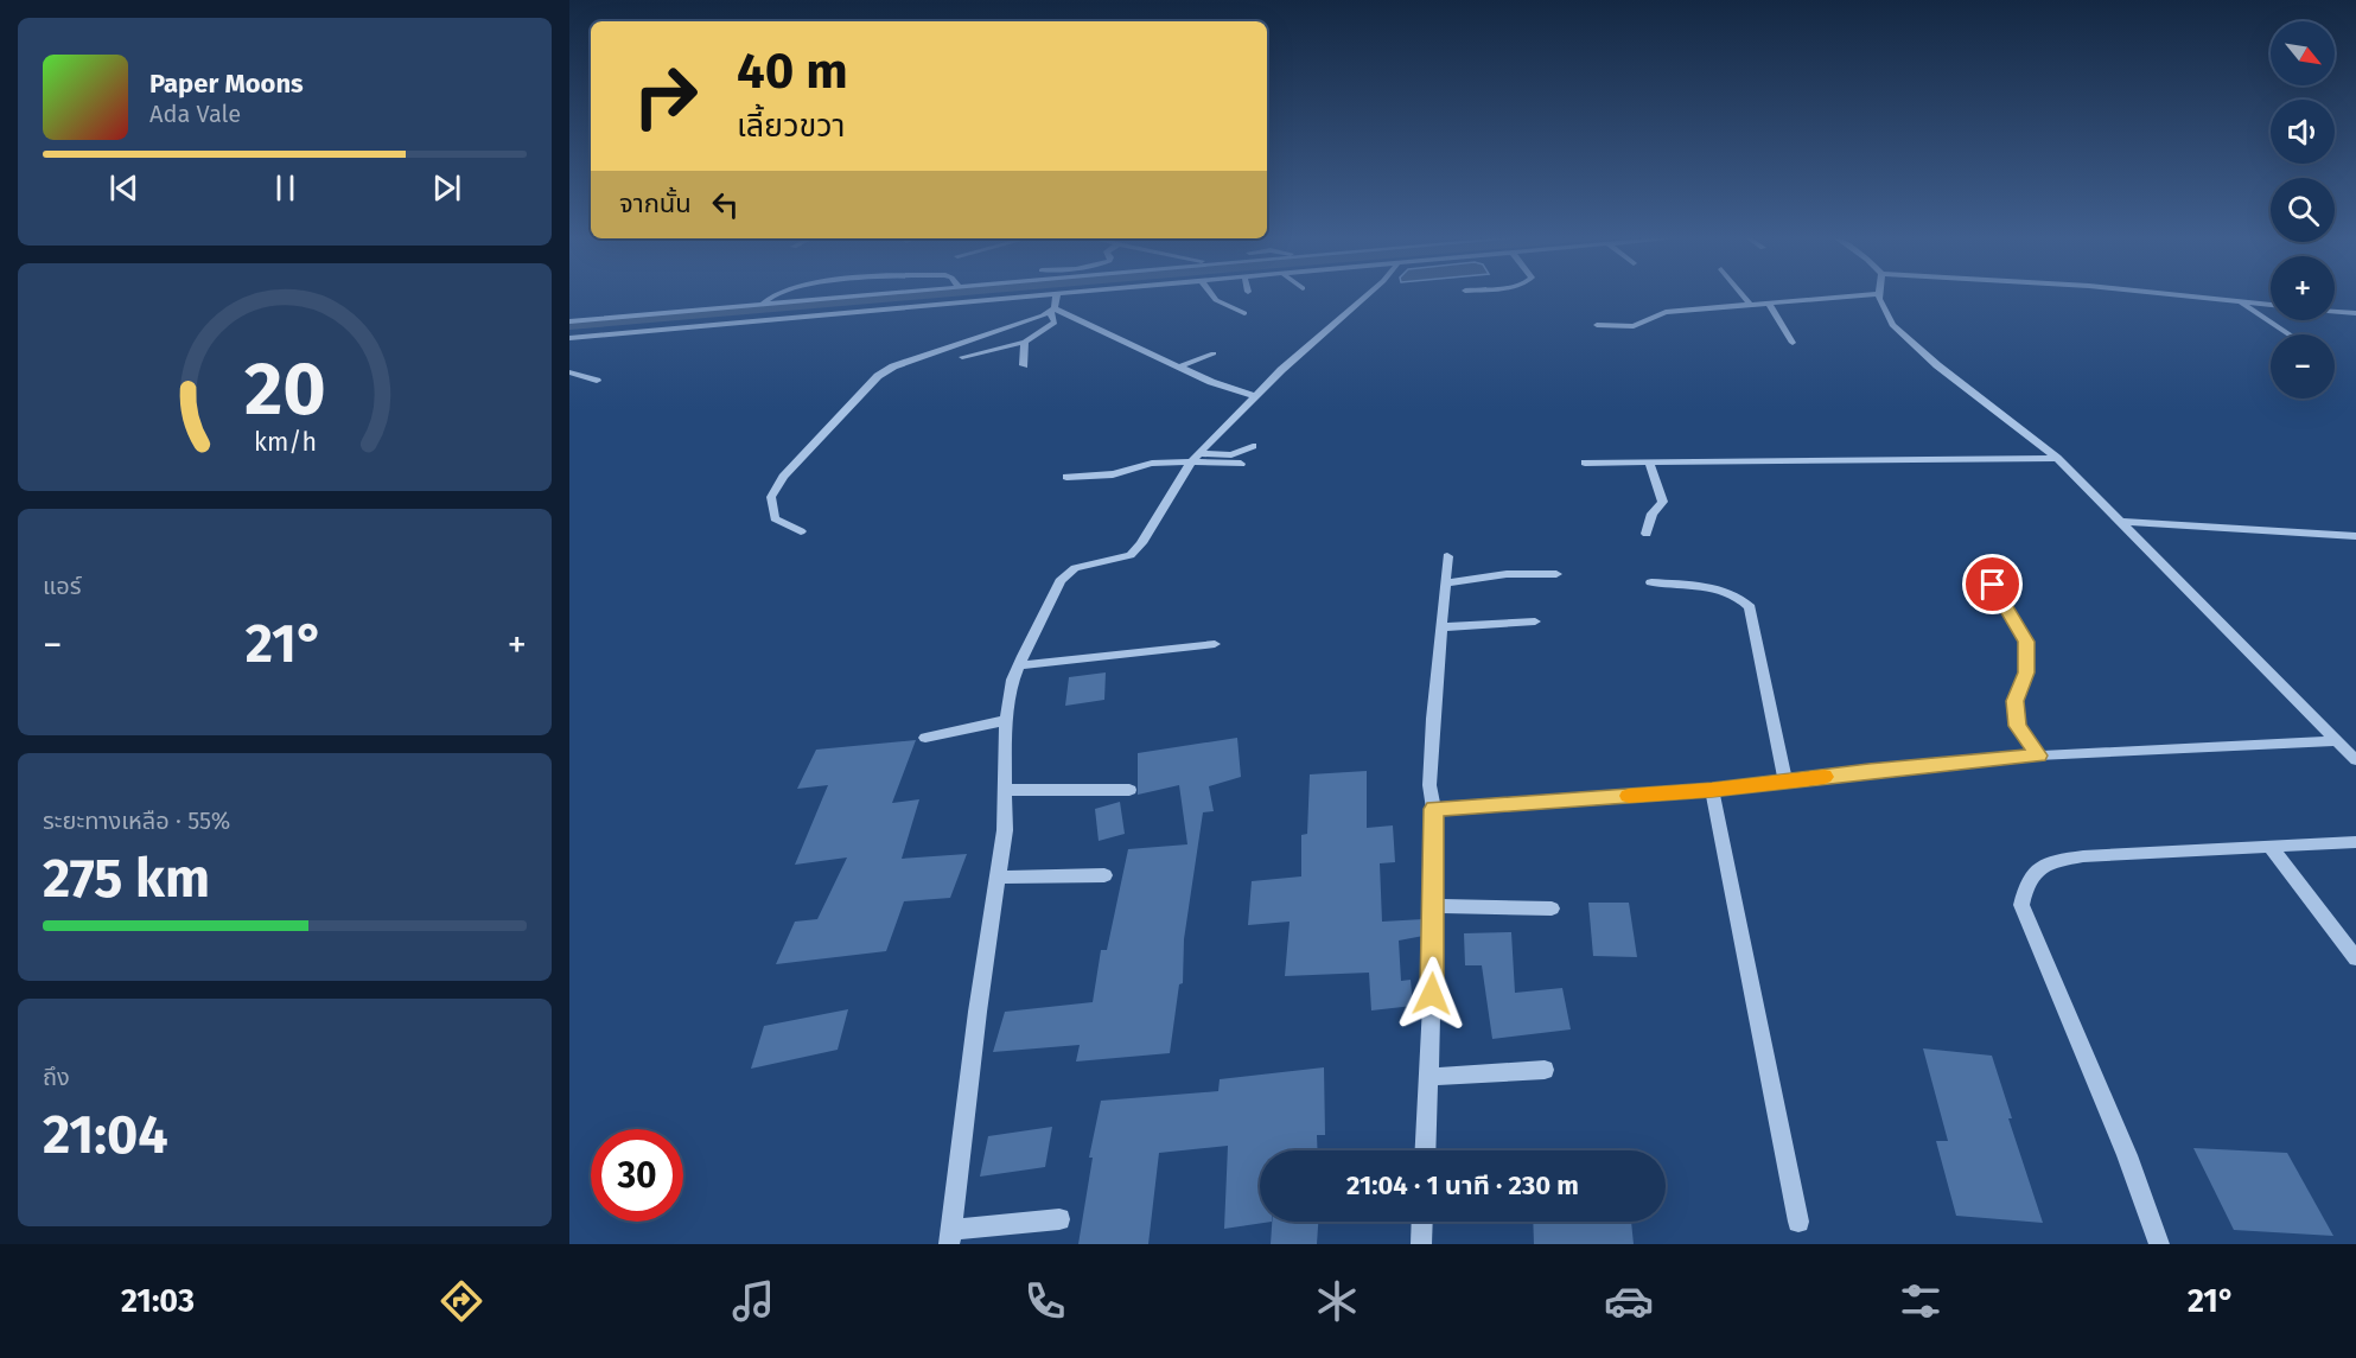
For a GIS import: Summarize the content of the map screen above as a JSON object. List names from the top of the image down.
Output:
{
  "north": "bottom right",
  "page": {
    "map_buttons": ["+", "−"],
    "turn": ["40 m", "เลี้ยวขวา"],
    "song": ["Paper Moons", "Ada Vale"],
    "then": "จากนั้น",
    "tile": [
      "แอร์",
      ["ระยะทางเหลือ · 55%", "275 km"],
      ["ถึง", "21:04"]
    ],
    "heat": ["−", "21°", "+"],
    "limit": "30",
    "trip": "21:04 · 1 นาที · 230 m",
    "tabs": ["21:03", "21°"],
    "gauge": ["20", "km/h"]
  }
}
